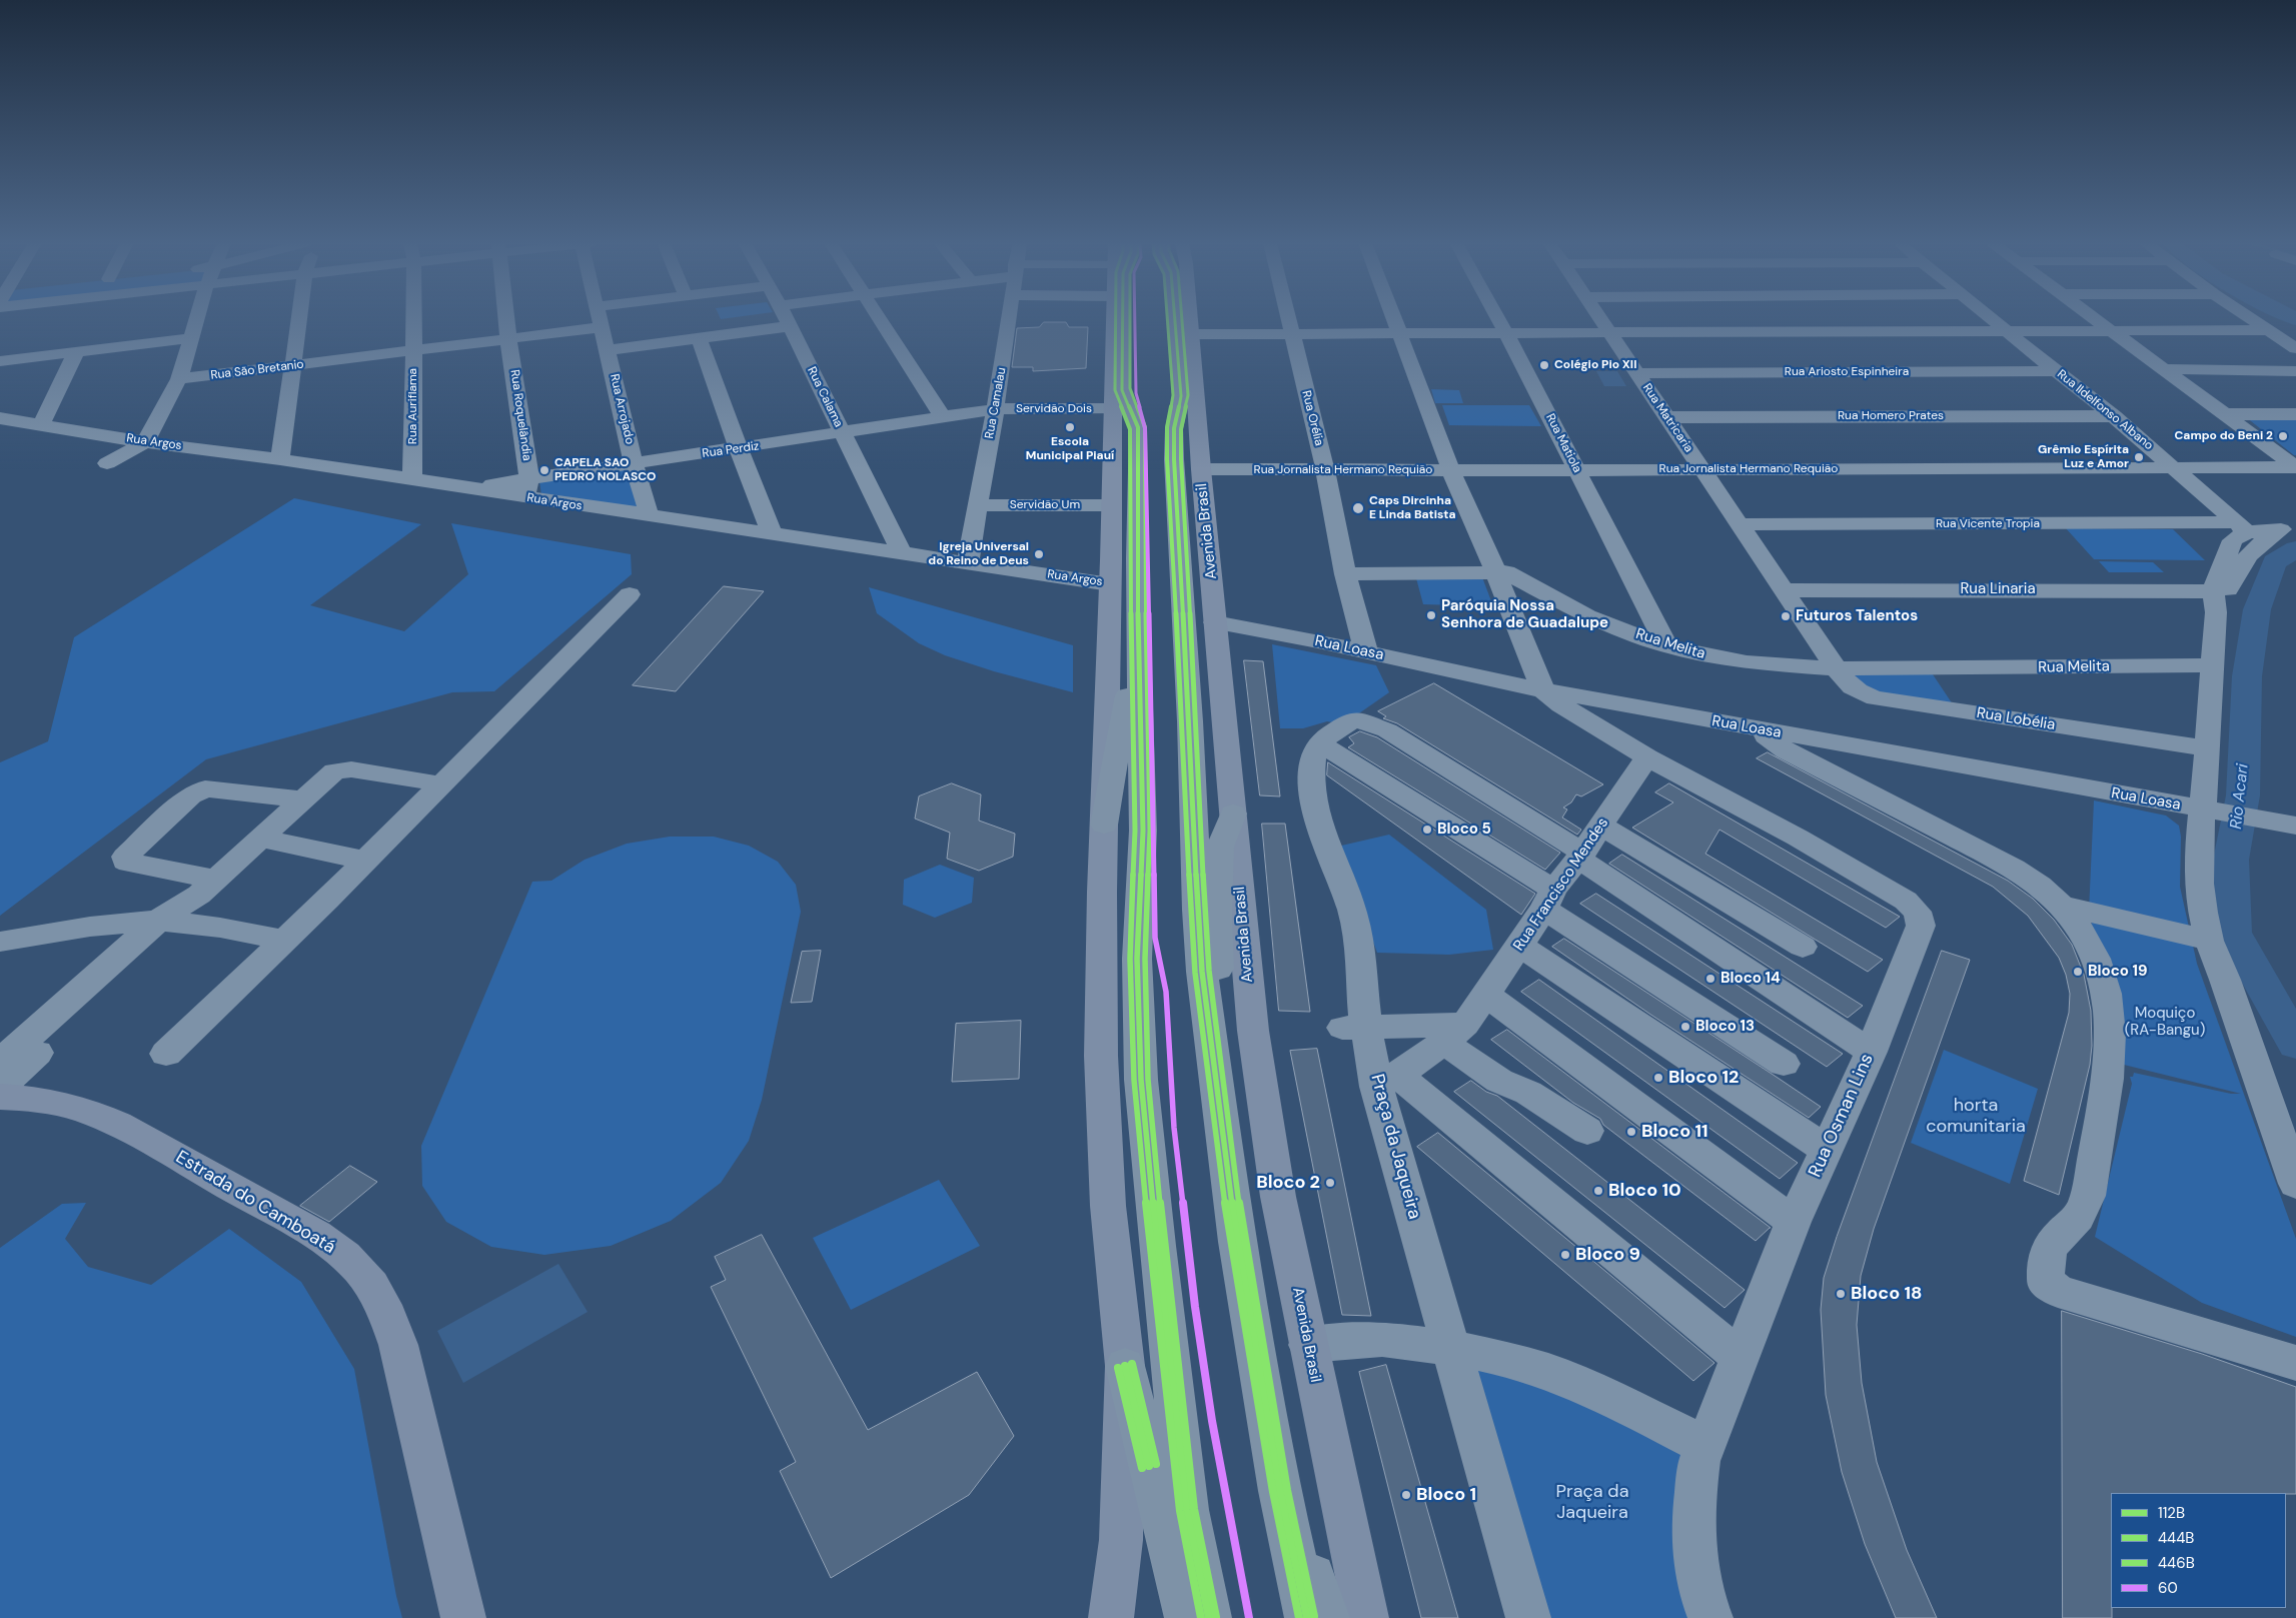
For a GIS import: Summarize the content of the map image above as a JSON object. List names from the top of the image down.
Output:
{
  "streets": {
    "highway": ["Avenida Brasil"],
    "main road": ["Estrada do Camboatá"],
    "street": [
      "Rua São Bretanio",
      "Rua Ariosto Espinheira",
      "Rua Calama",
      "Rua Camalau",
      "Rua Auriflama",
      "Rua Arrojado",
      "Servidão Dois",
      "Rua Ildelfonso Albano",
      "Rua Roquelândia",
      "Rua Homero Prates",
      "Rua Orélia",
      "Rua Matricaria",
      "Rua Argos",
      "Rua Matiola",
      "Rua Perdiz",
      "Rua Jornalista Hermano Requião",
      "Servidão Um",
      "Rua Vicente Tropia",
      "Rua Linaria",
      "Rua Melita",
      "Rua Loasa",
      "Rua Lobélia",
      "Rua Francisco Mendes",
      "Rua Osman Lins",
      "Praça da Jaqueira"
    ]
  },
  "crossings": [
    ["Rua São Bretanio", "Rua Auriflama"],
    ["Rua São Bretanio", "Rua Arrojado"],
    ["Rua São Bretanio", "Rua Roquelândia"],
    ["Rua Ariosto Espinheira", "Rua Ildelfonso Albano"],
    ["Rua Ariosto Espinheira", "Rua Matricaria"],
    ["Rua Calama", "Rua Argos"],
    ["Rua Calama", "Rua Perdiz"],
    ["Rua Camalau", "Servidão Dois"],
    ["Rua Camalau", "Rua Argos"],
    ["Rua Camalau", "Rua Perdiz"],
    ["Rua Camalau", "Servidão Um"],
    ["Rua Auriflama", "Rua Argos"],
    ["Rua Arrojado", "Rua Argos"],
    ["Rua Arrojado", "Rua Perdiz"],
    ["Servidão Dois", "Rua Perdiz"],
    ["Rua Ildelfonso Albano", "Rua Homero Prates"],
    ["Rua Ildelfonso Albano", "Rua Jornalista Hermano Requião"],
    ["Rua Ildelfonso Albano", "Rua Vicente Tropia"],
    ["Rua Roquelândia", "Rua Argos"],
    ["Rua Roquelândia", "Rua Perdiz"],
    ["Rua Homero Prates", "Rua Matricaria"],
    ["Rua Orélia", "Rua Jornalista Hermano Requião"],
    ["Rua Orélia", "Rua Melita"],
    ["Rua Orélia", "Rua Loasa"],
    ["Rua Matricaria", "Rua Jornalista Hermano Requião"],
    ["Rua Matricaria", "Rua Vicente Tropia"],
    ["Rua Matricaria", "Rua Linaria"],
    ["Rua Matricaria", "Rua Melita"],
    ["Rua Matricaria", "Rua Lobélia"],
    ["Rua Argos", "Rua Perdiz"],
    ["Rua Matiola", "Rua Jornalista Hermano Requião"],
    ["Rua Matiola", "Rua Melita"],
    ["Rua Jornalista Hermano Requião", "Avenida Brasil"],
    ["Avenida Brasil", "Rua Loasa"],
    ["Rua Melita", "Rua Lobélia"],
    ["Rua Francisco Mendes", "Rua Osman Lins"],
    ["Rua Francisco Mendes", "Praça da Jaqueira"]
  ],
  "water": ["Rio Acari"],
  "parks": ["Moquiço (RA-Bangu)", "horta comunitaria", "Praça da Jaqueira"],
  "places": [
    "Colégio Pio XII",
    "Escola Municipal Piauí",
    "Campo do Beni 2",
    "Grêmio Espírita Luz e Amor",
    "CAPELA SAO PEDRO NOLASCO",
    "Caps Dircinha E Linda Batista",
    "Igreja Universal do Reino de Deus",
    "Paróquia Nossa Senhora de Guadalupe",
    "Futuros Talentos",
    "Bloco 5",
    "Bloco 19",
    "Bloco 14",
    "Bloco 13",
    "Bloco 12",
    "Bloco 11",
    "Bloco 2",
    "Bloco 10",
    "Bloco 9",
    "Bloco 18",
    "Bloco 1"
  ],
  "lines": [
    "transit line 112B",
    "transit line 444B",
    "transit line 446B",
    "transit line 60"
  ],
  "legend": [
    "112B",
    "444B",
    "446B",
    "60"
  ]
}
